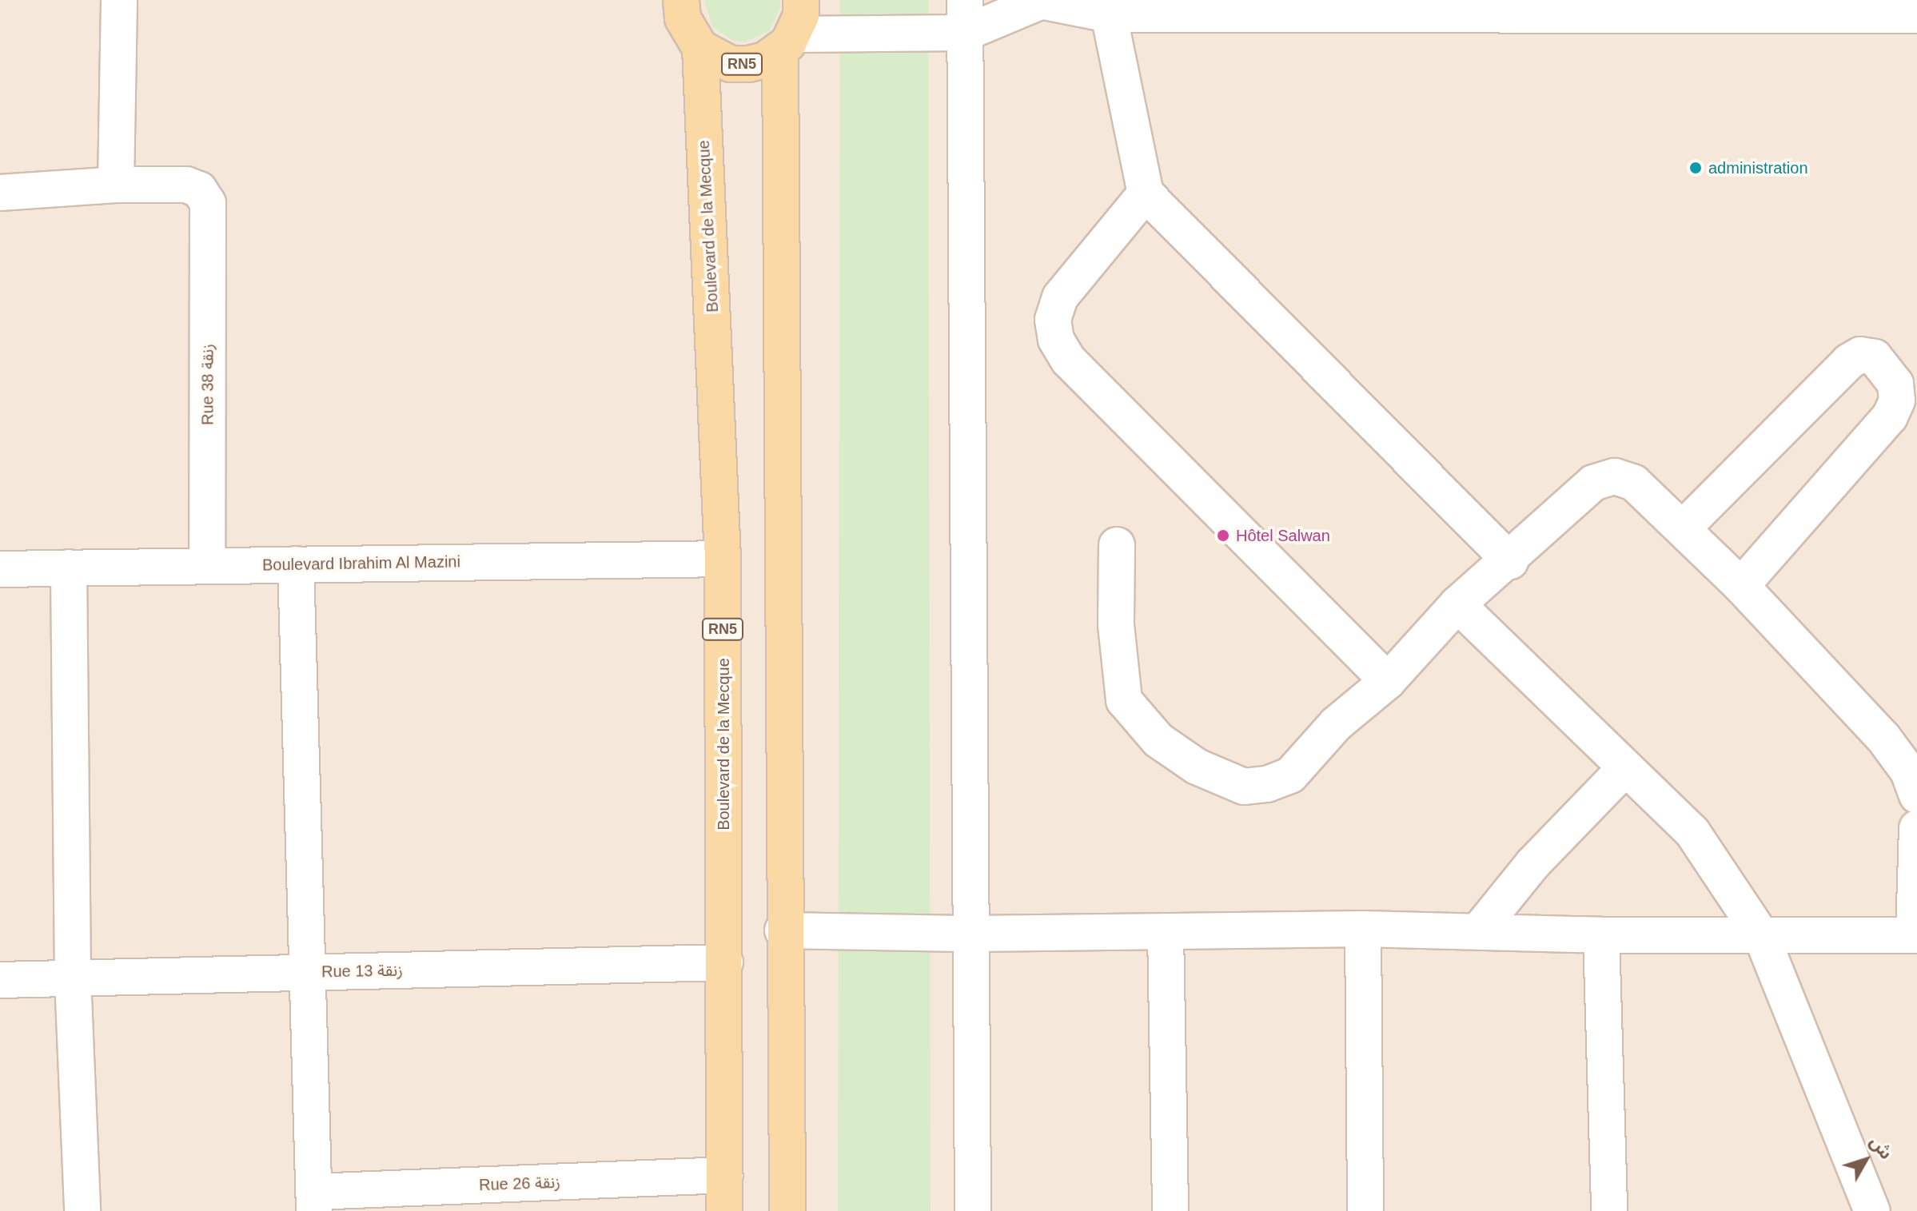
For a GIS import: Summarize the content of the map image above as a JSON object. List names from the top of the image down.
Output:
{
  "streets": {
    "main road": ["RN5", "Boulevard de la Mecque"],
    "street": [
      "Rue 38 زنقة",
      "Boulevard Ibrahim Al Mazini",
      "Rue 13 زنقة",
      "Rue 26 زنقة"
    ]
  },
  "crossings": [
    ["RN5", "Boulevard de la Mecque"],
    ["Boulevard de la Mecque", "Boulevard Ibrahim Al Mazini"],
    ["Boulevard de la Mecque", "Rue 13 زنقة"],
    ["Boulevard de la Mecque", "Rue 26 زنقة"],
    ["Rue 38 زنقة", "Boulevard Ibrahim Al Mazini"]
  ],
  "places": ["administration", "Hôtel Salwan"],
  "north": "top right"
}
